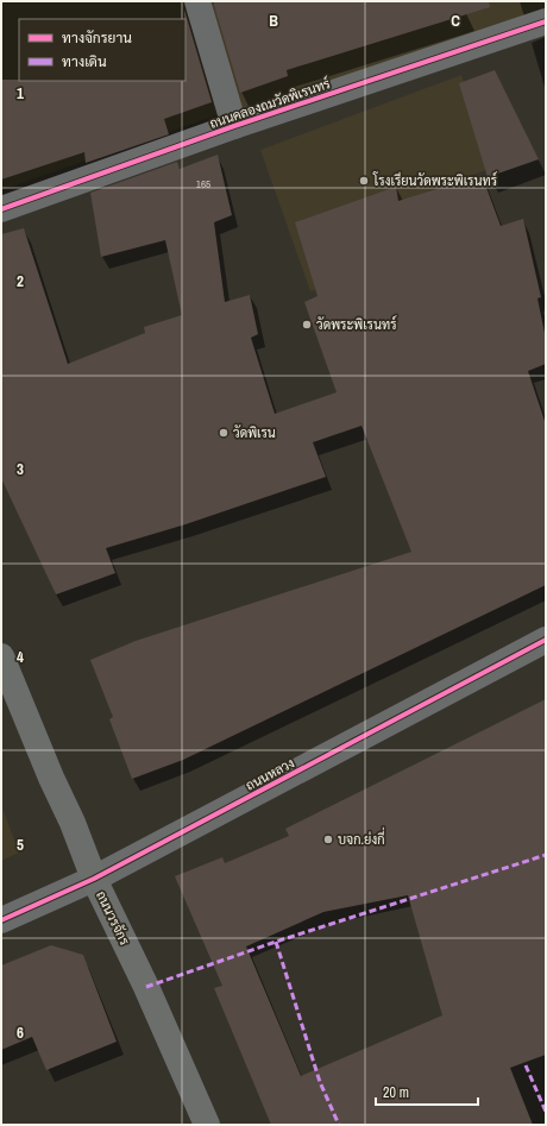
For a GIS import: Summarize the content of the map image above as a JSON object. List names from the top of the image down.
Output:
{
  "streets": {
    "main road": ["ถนนวรจักร"],
    "street": ["ถนนคลองถมวัดพิเรนทร์", "ถนนหลวง"]
  },
  "crossings": [
    ["ถนนหลวง", "ถนนวรจักร"]
  ],
  "places": [
    "โรงเรียนวัดพระพิเรนทร์",
    "วัดพระพิเรนทร์",
    "วัดพิเรน",
    "บจก.ย่งกี่"
  ],
  "house_numbers": ["165"],
  "legend": ["ทางจักรยาน", "ทางเดิน"],
  "scale_bar": "20 m",
  "grid": {
    "columns": ["B", "C"],
    "rows": [
      "1",
      "2",
      "3",
      "4",
      "5",
      "6"
    ]
  }
}
